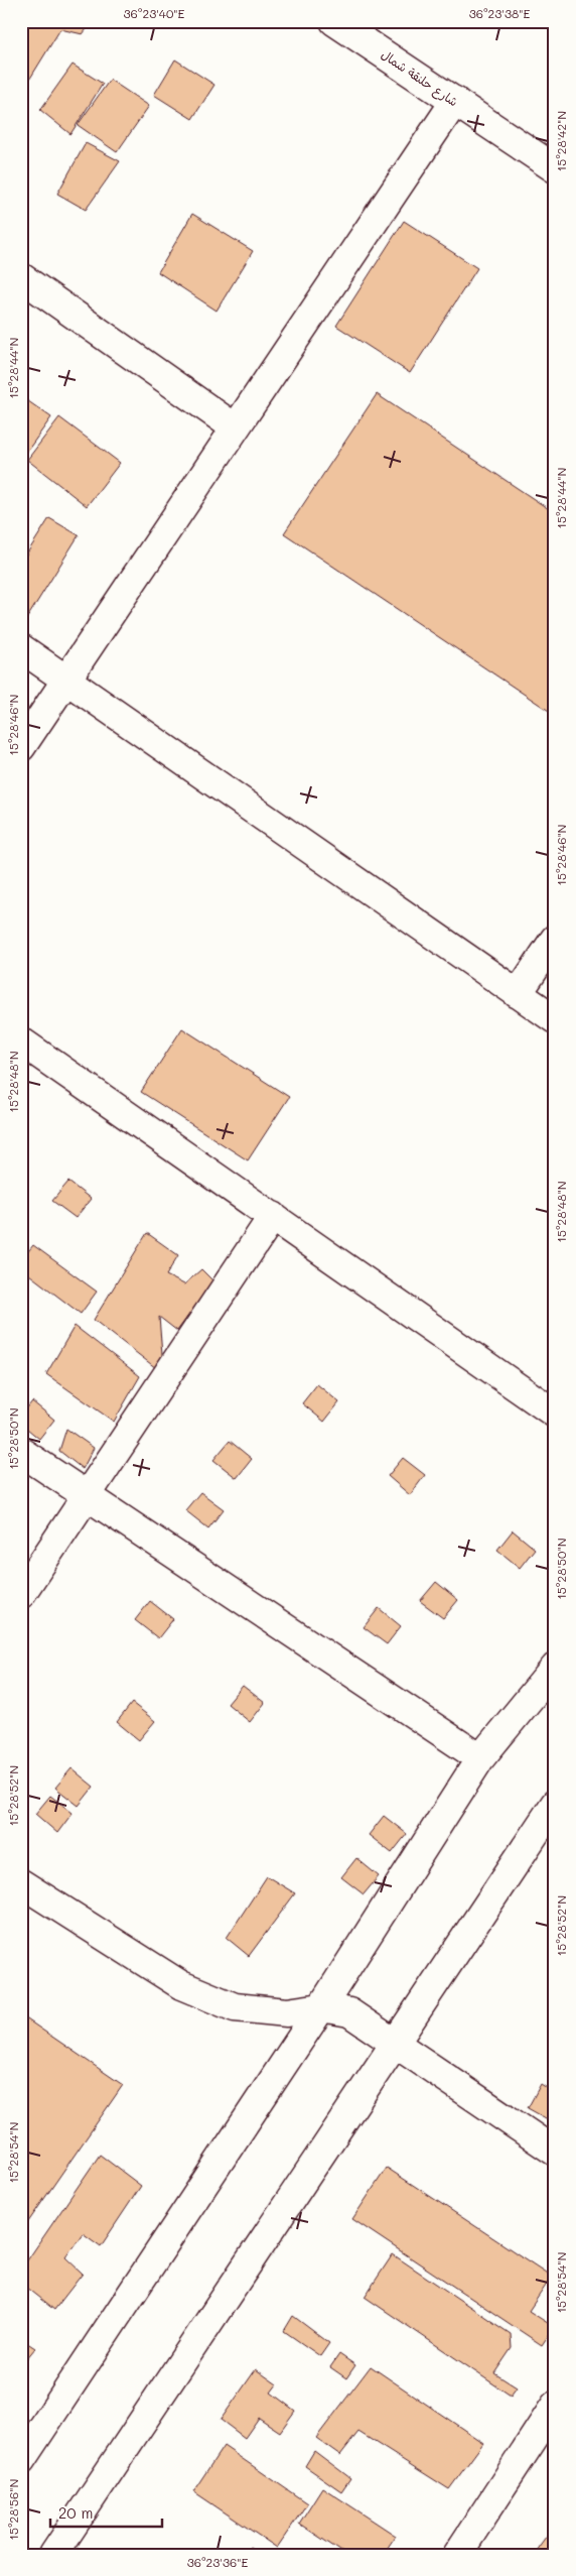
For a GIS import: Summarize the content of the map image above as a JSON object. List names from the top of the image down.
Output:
{
  "streets": {
    "street": ["شارع حلنقة شمال"]
  },
  "scale_bar": "20 m",
  "coordinates": [
    "36°23'40\"E",
    "36°23'38\"E",
    "15°28'42\"N",
    "15°28'44\"N",
    "15°28'46\"N",
    "15°28'48\"N",
    "15°28'50\"N",
    "15°28'52\"N",
    "15°28'54\"N",
    "15°28'56\"N",
    "36°23'36\"E"
  ]
}
